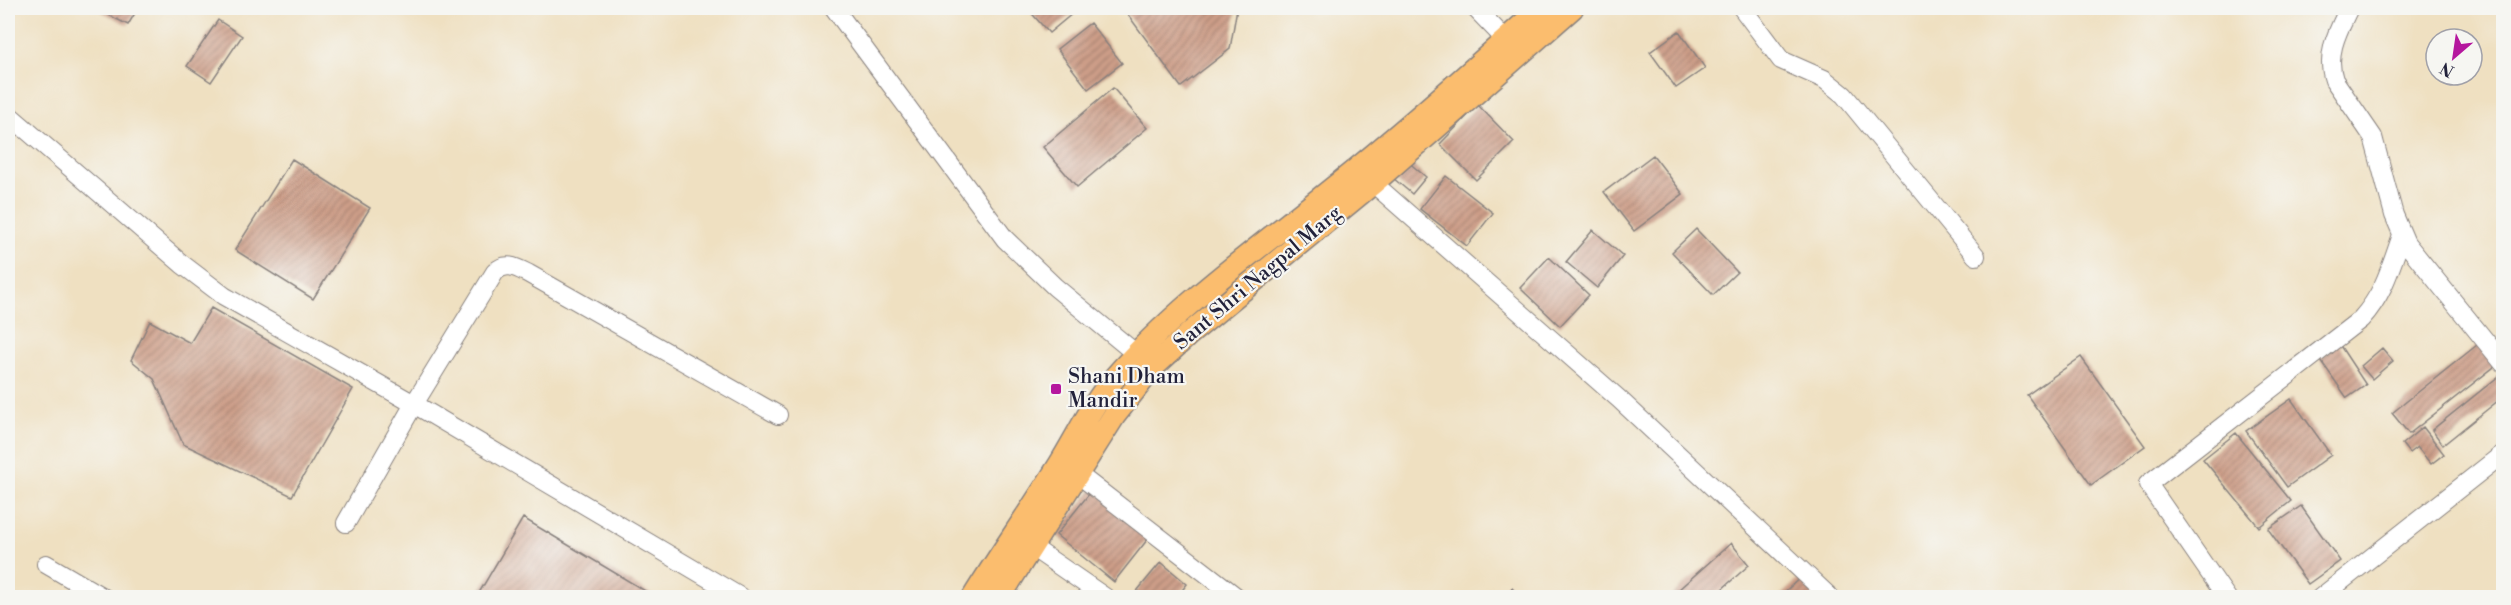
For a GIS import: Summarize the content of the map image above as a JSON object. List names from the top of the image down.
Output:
{
  "streets": {
    "main road": ["Sant Shri Nagpal Marg"]
  },
  "places": {
    "transit": ["Shani Dham Mandir"]
  },
  "north": "bottom left"
}
